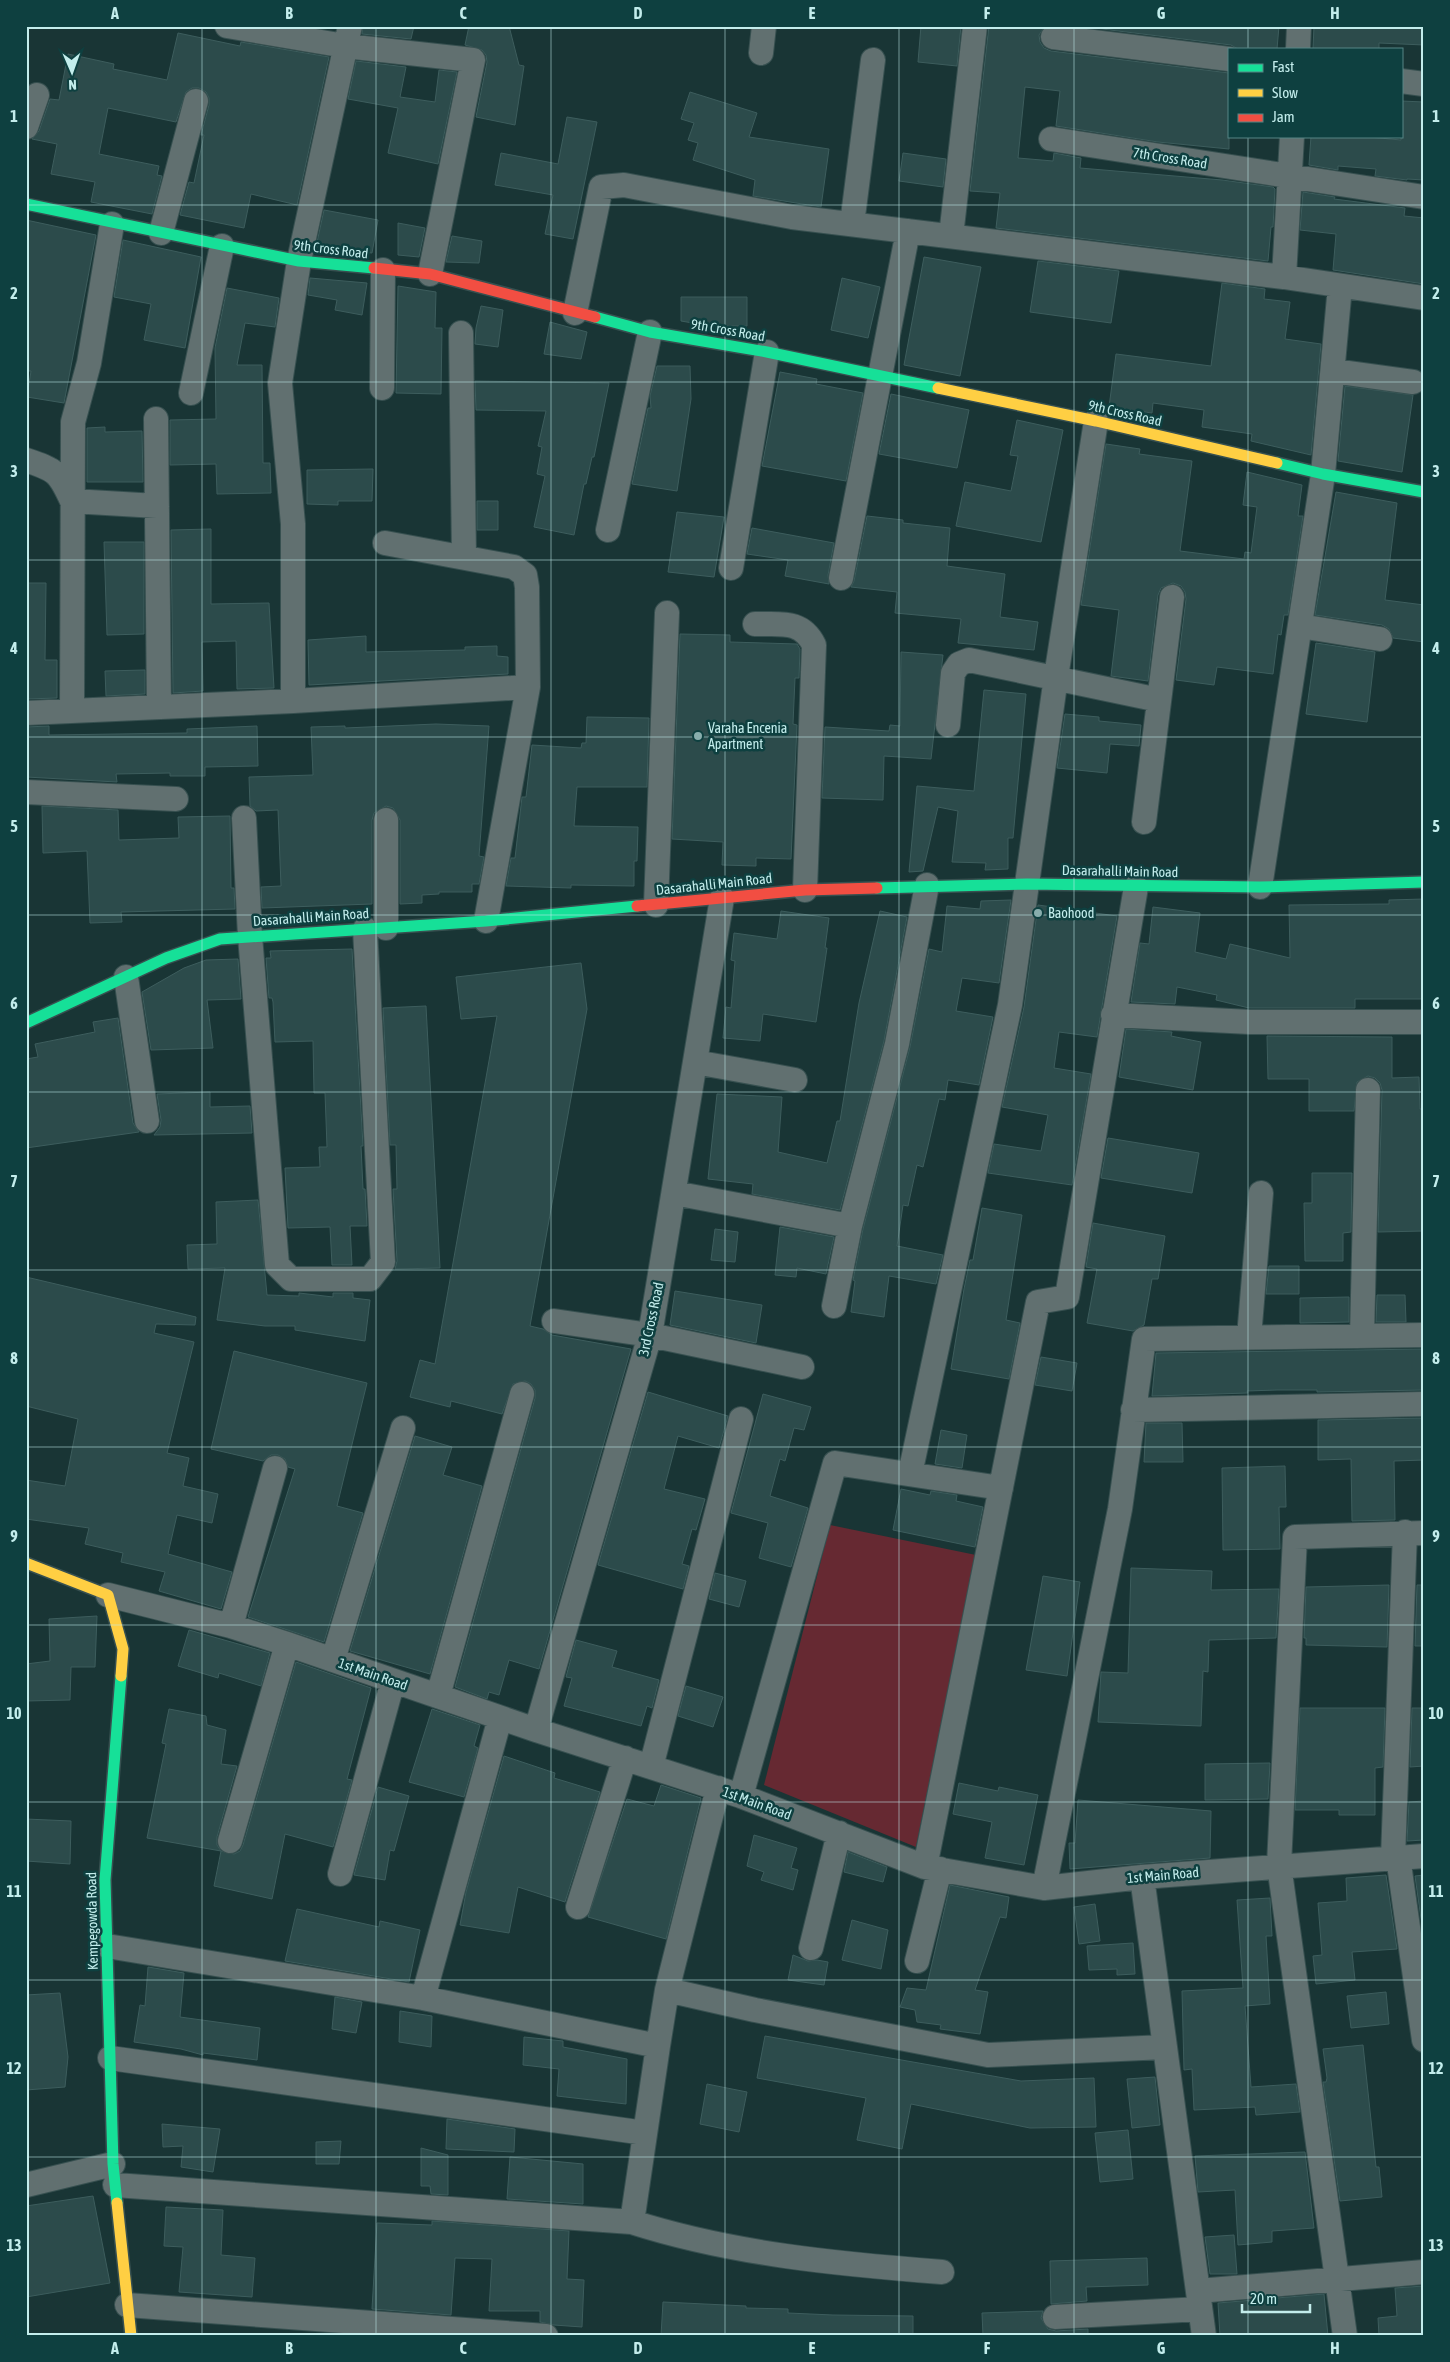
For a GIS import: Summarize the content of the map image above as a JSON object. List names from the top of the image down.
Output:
{
  "streets": {
    "street": [
      "7th Cross Road",
      "9th Cross Road",
      "Dasarahalli Main Road",
      "3rd Cross Road",
      "1st Main Road",
      "Kempegowda Road"
    ]
  },
  "crossings": [
    ["Dasarahalli Main Road", "3rd Cross Road"],
    ["3rd Cross Road", "1st Main Road"],
    ["1st Main Road", "Kempegowda Road"]
  ],
  "places": ["Varaha Encenia Apartment", "Baohood"],
  "legend": ["Fast", "Slow", "Jam"],
  "scale_bar": "20 m",
  "north": "bottom",
  "grid": {
    "columns": [
      "A",
      "B",
      "C",
      "D",
      "E",
      "F",
      "G",
      "H"
    ],
    "rows": [
      "1",
      "2",
      "3",
      "4",
      "5",
      "6",
      "7",
      "8",
      "9",
      "10",
      "11",
      "12",
      "13"
    ]
  }
}
